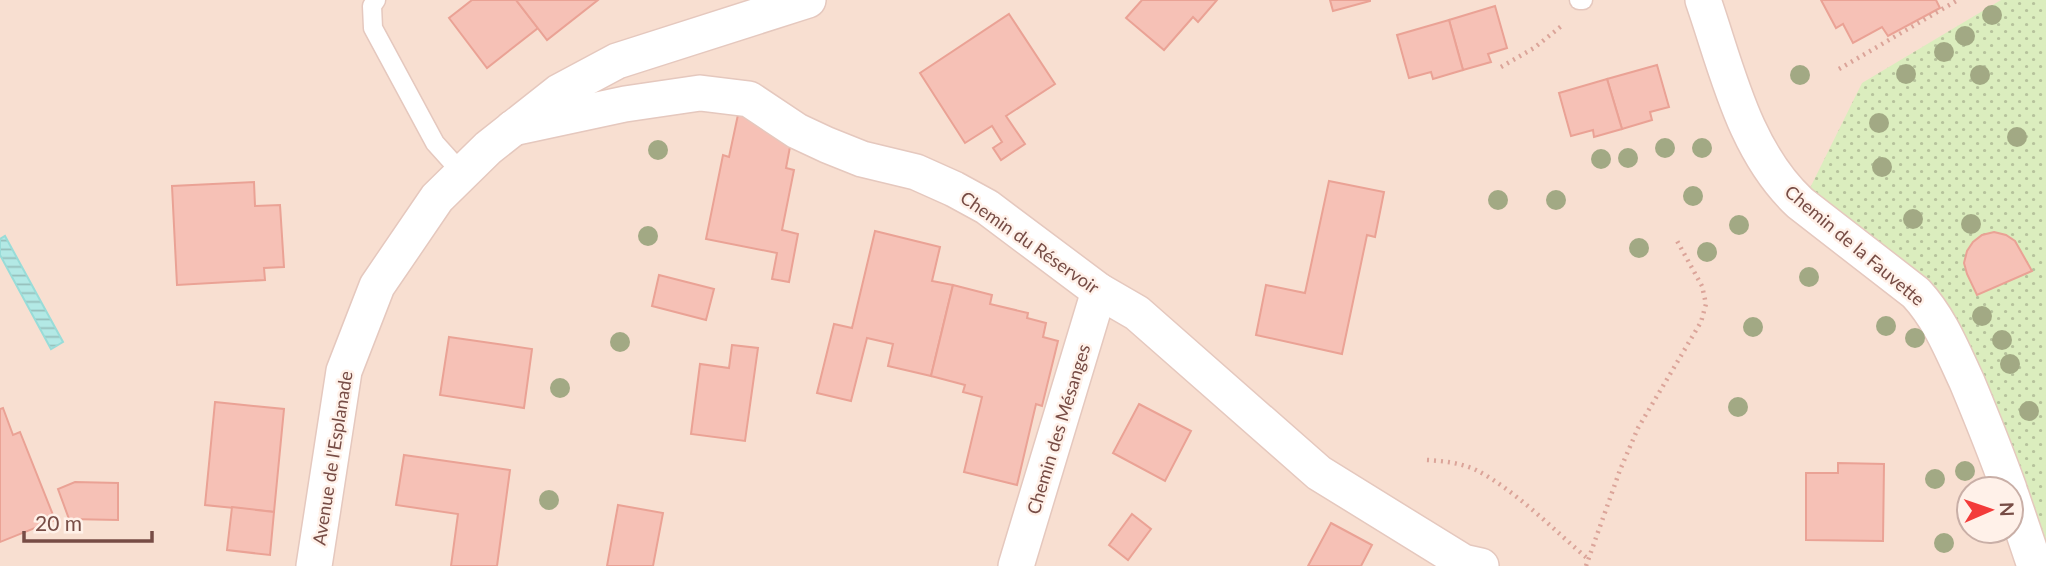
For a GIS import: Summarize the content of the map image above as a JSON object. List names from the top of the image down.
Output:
{
  "streets": {
    "street": [
      "Chemin du Réservoir",
      "Chemin de la Fauvette",
      "Chemin des Mésanges",
      "Avenue de l'Esplanade"
    ]
  },
  "crossings": [
    ["Chemin du Réservoir", "Chemin des Mésanges"],
    ["Chemin du Réservoir", "Avenue de l'Esplanade"]
  ],
  "scale_bar": "20 m",
  "north": "right"
}
